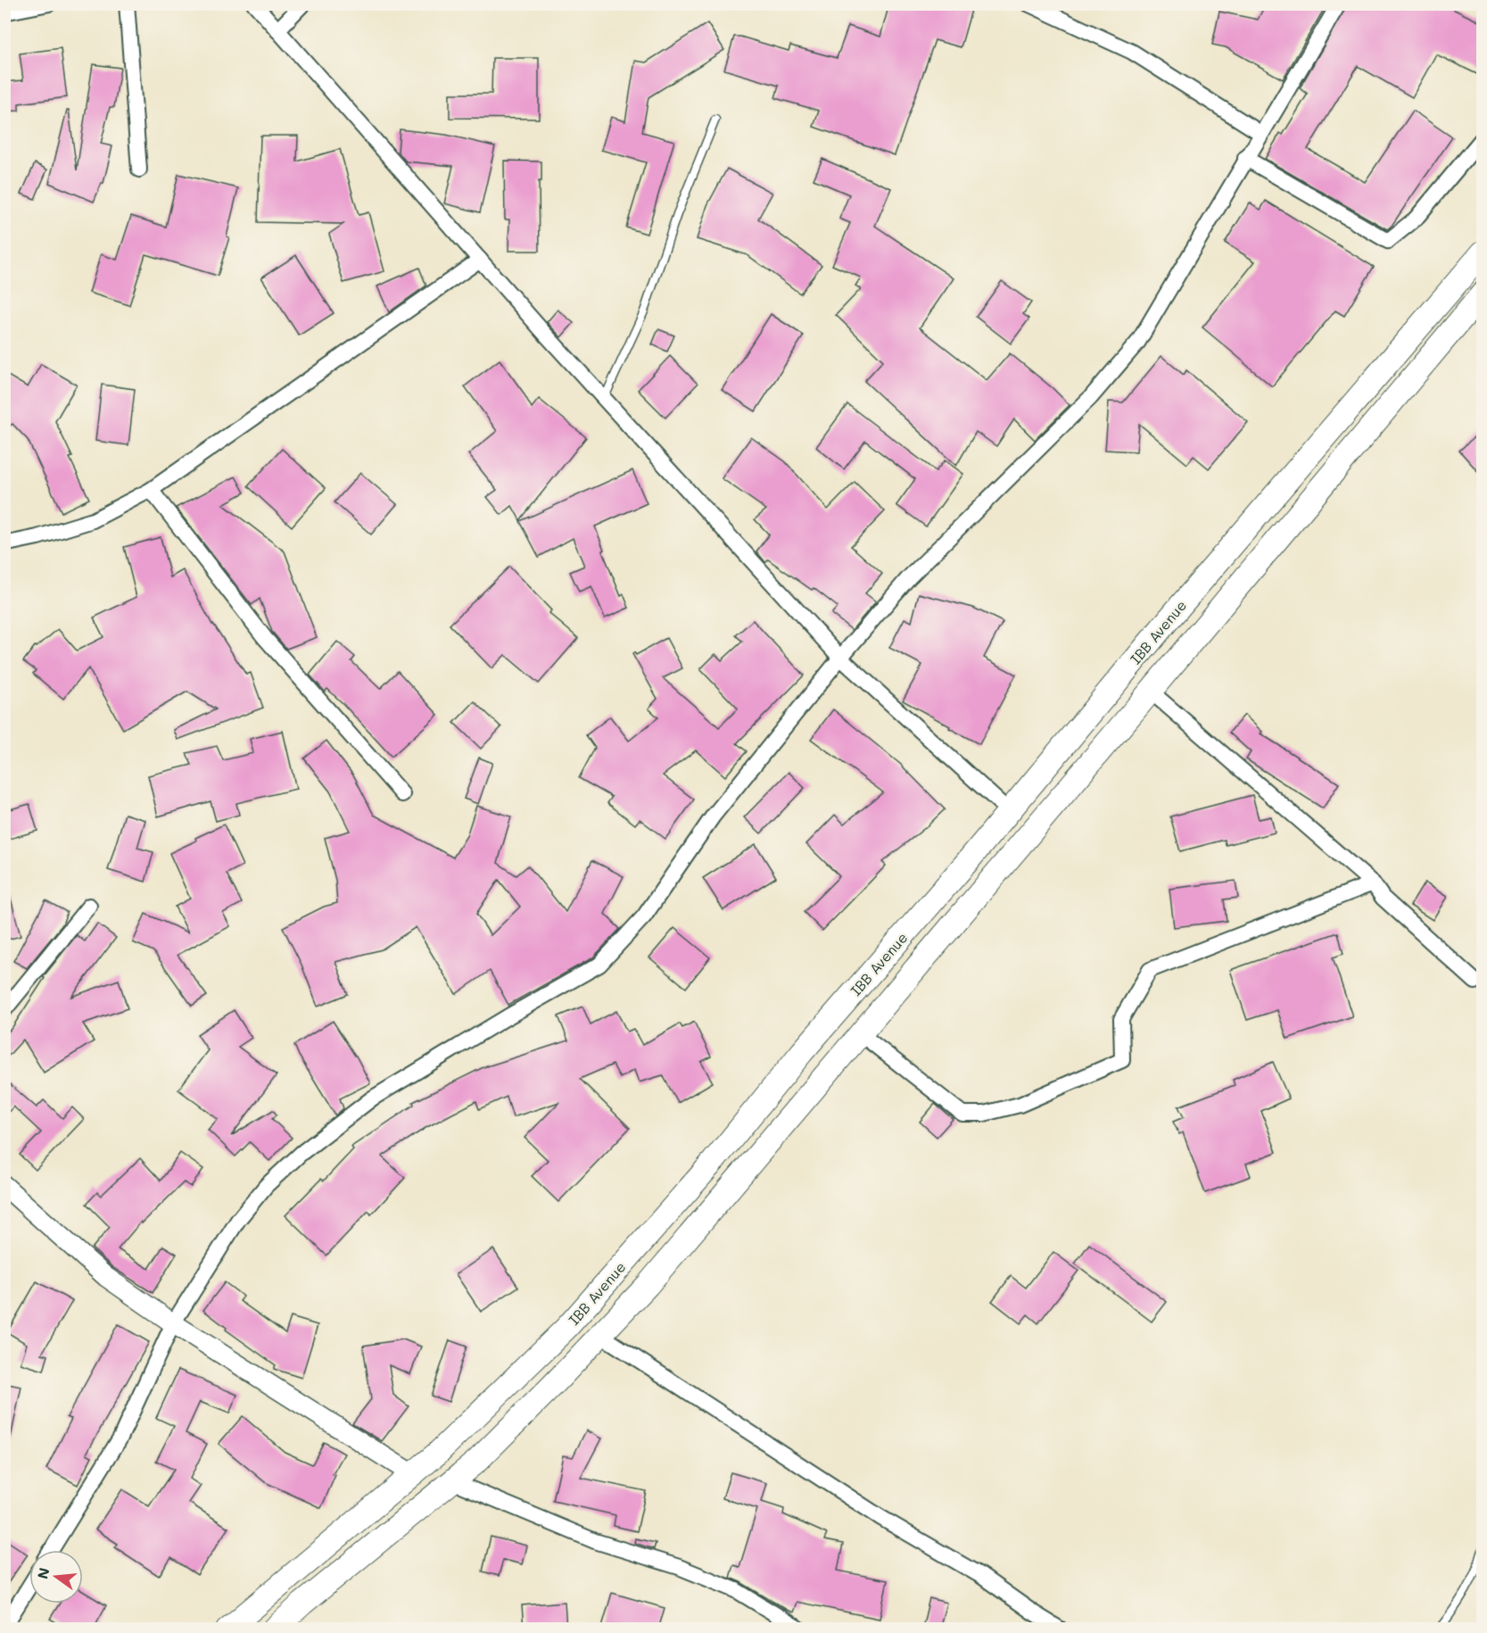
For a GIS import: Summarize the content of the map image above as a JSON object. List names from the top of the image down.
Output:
{
  "streets": {
    "main road": ["IBB Avenue"]
  },
  "north": "left"
}
